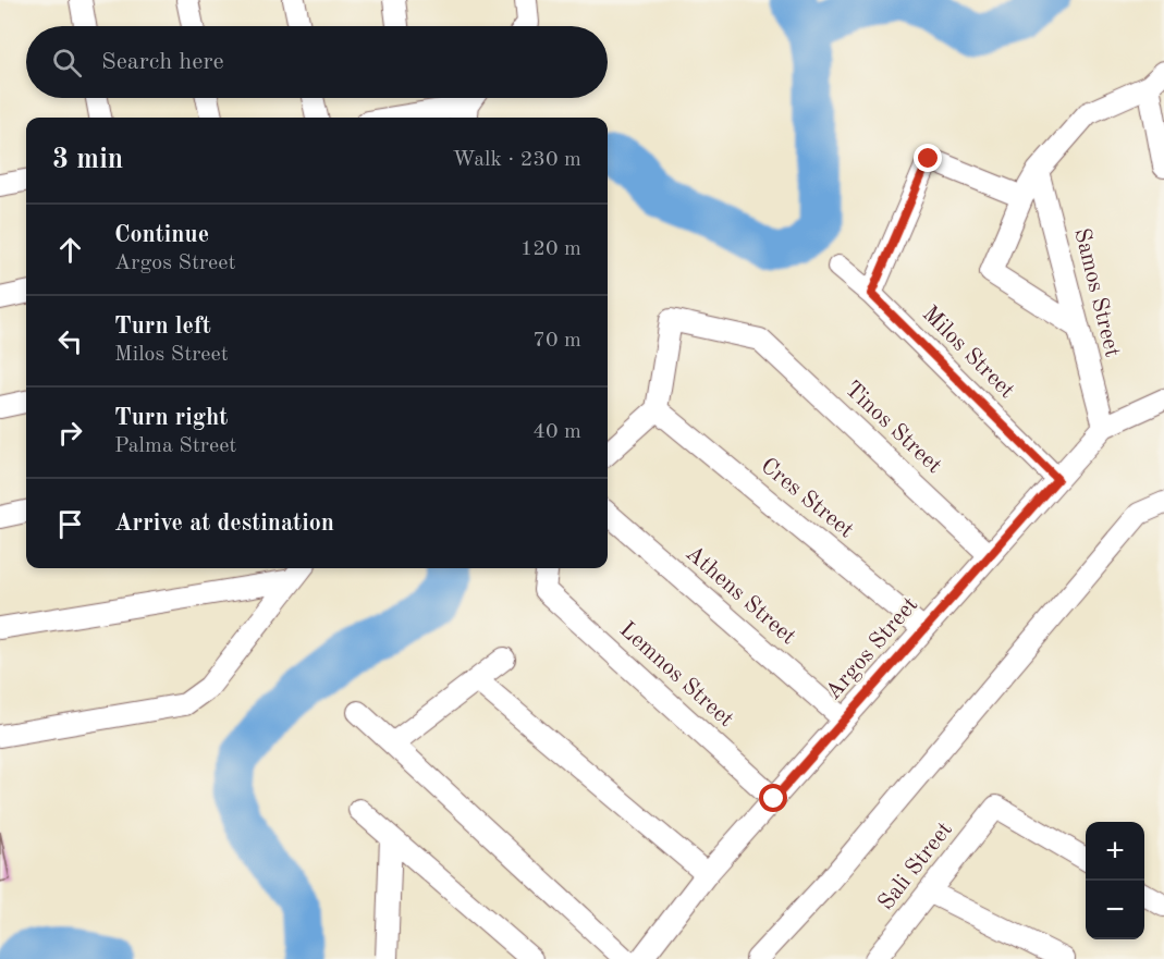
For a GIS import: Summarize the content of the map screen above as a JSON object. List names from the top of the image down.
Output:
{
  "streets": {
    "street": [
      "Samos Street",
      "Milos Street",
      "Tinos Street",
      "Cres Street",
      "Athens Street",
      "Argos Street",
      "Lemnos Street",
      "Sali Street"
    ]
  },
  "crossings": [
    ["Samos Street", "Argos Street"],
    ["Milos Street", "Argos Street"],
    ["Tinos Street", "Cres Street"],
    ["Tinos Street", "Argos Street"],
    ["Cres Street", "Argos Street"],
    ["Athens Street", "Argos Street"],
    ["Argos Street", "Lemnos Street"]
  ],
  "page": {
    "search": "Search here",
    "heading": ["3 min", "Walk · 230 m"],
    "list": [
      ["Continue", "Argos Street", "120 m"],
      ["Turn left", "Milos Street", "70 m"],
      ["Turn right", "Palma Street", "40 m"],
      "Arrive at destination"
    ],
    "map_buttons": ["+", "−"]
  }
}
